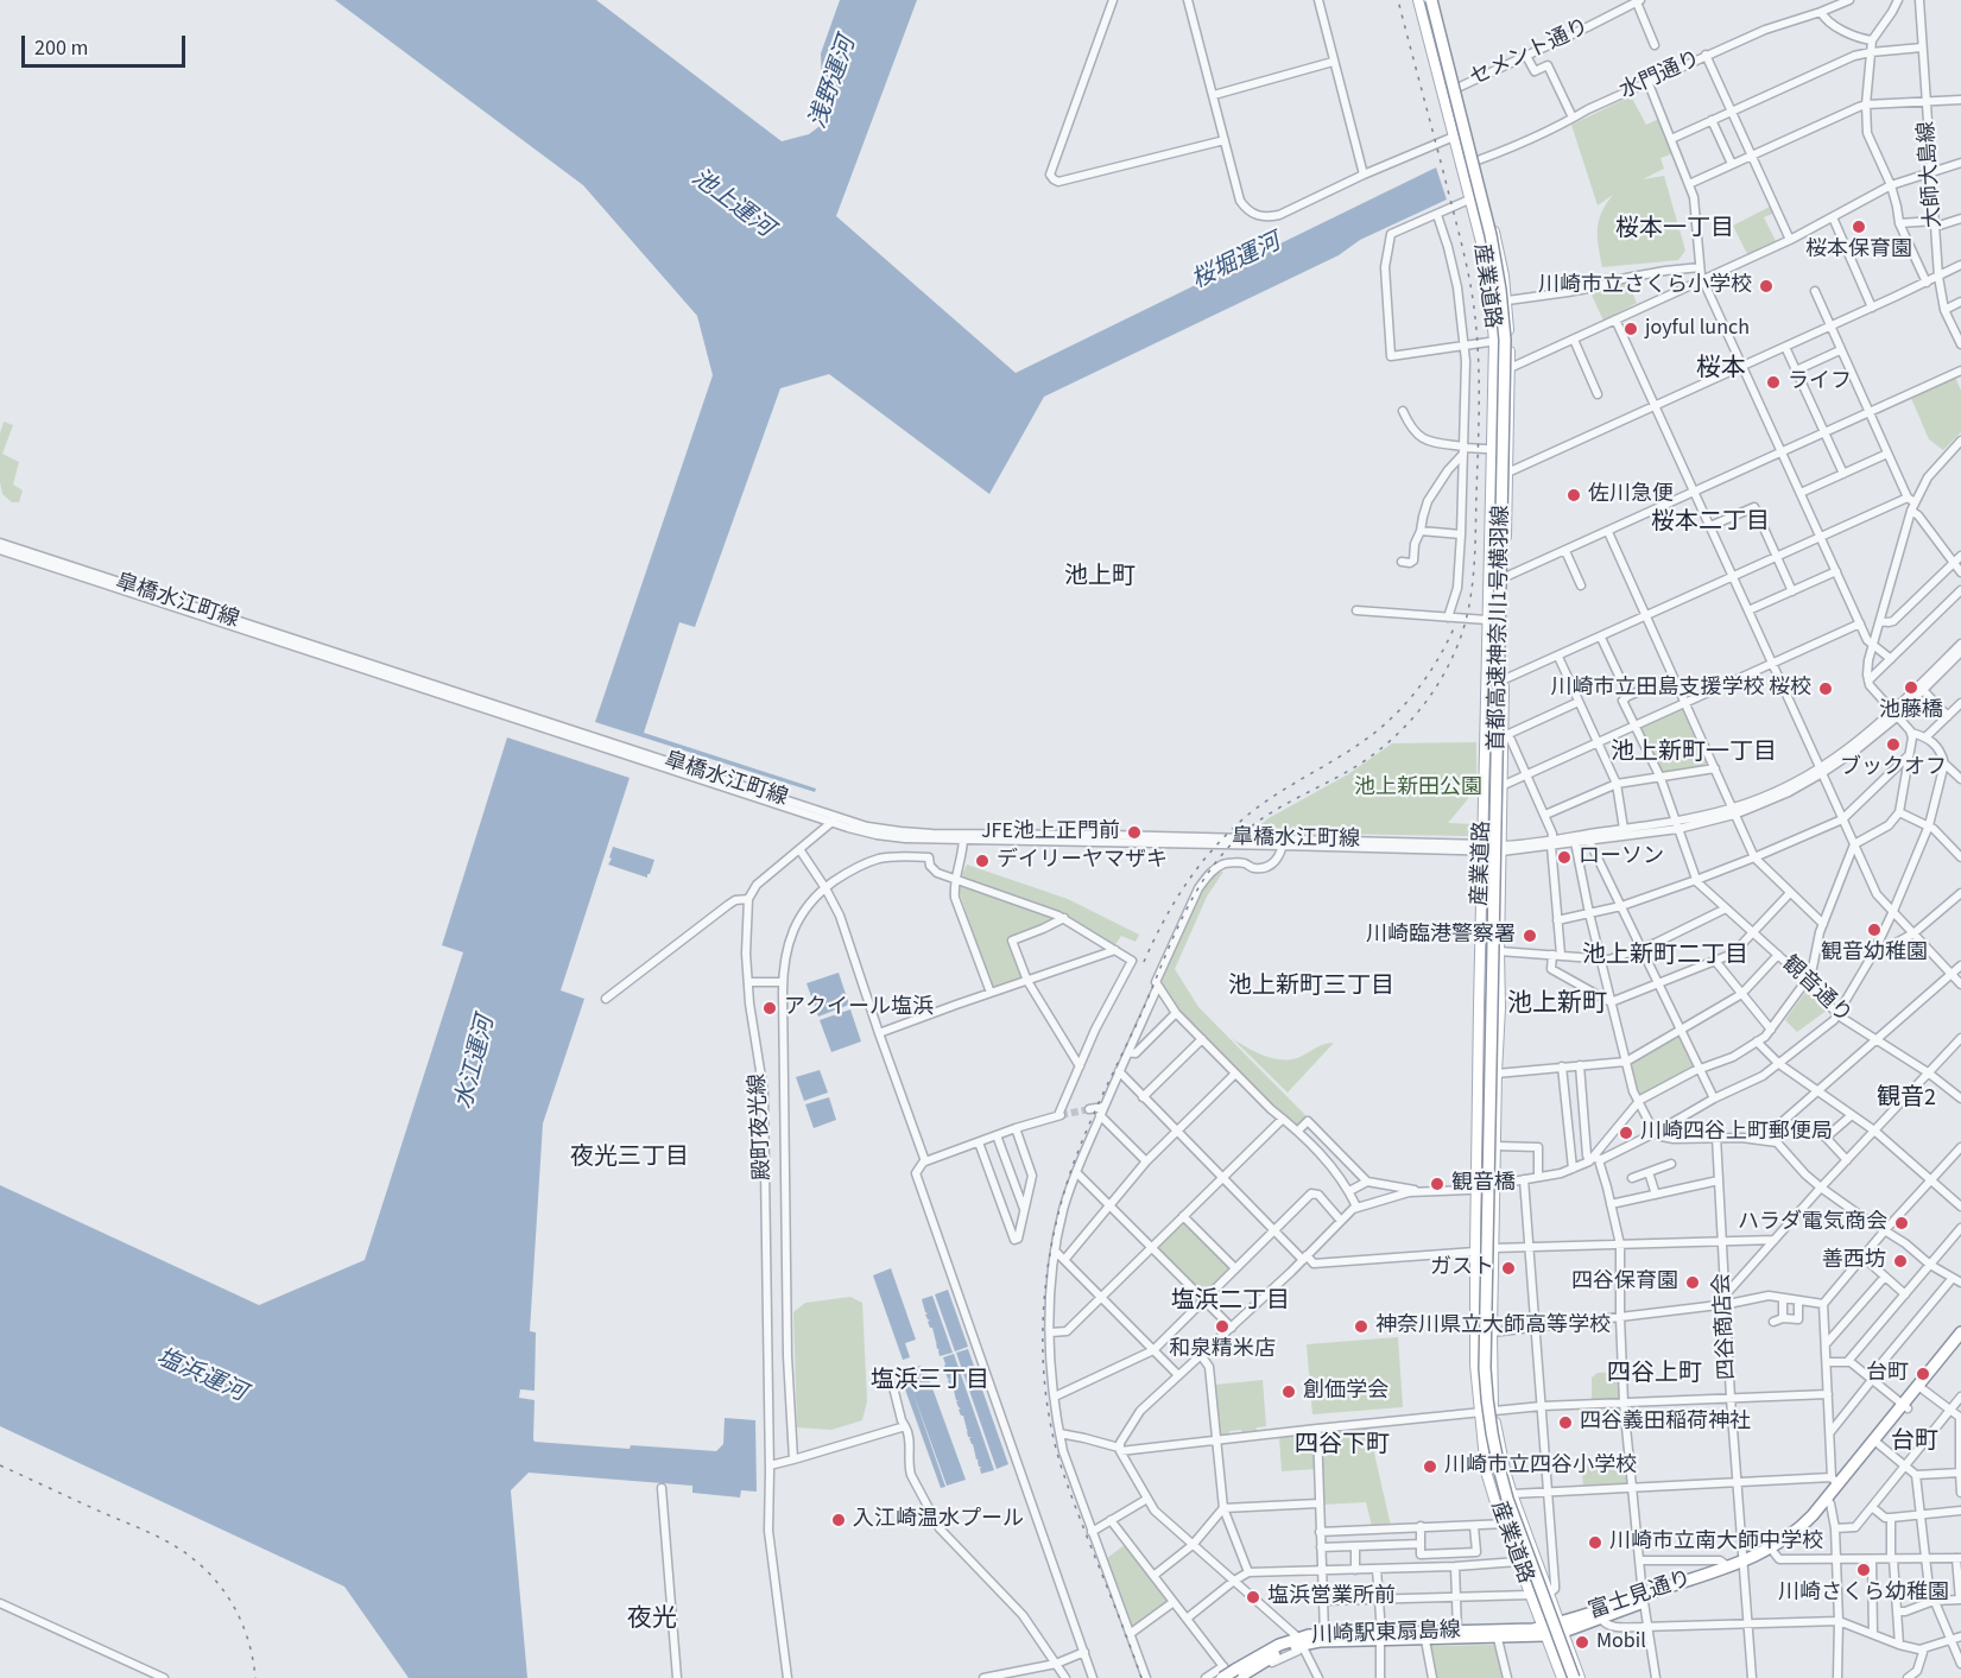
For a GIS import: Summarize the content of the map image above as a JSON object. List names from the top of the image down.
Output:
{
  "streets": {
    "highway": ["首都高速神奈川1号横羽線", "富士見通り", "川崎駅東扇島線"],
    "main road": ["産業道路"],
    "street": [
      "セメント通り",
      "水門通り",
      "大師大島線",
      "皐橋水江町線",
      "観音通り",
      "殿町夜光線",
      "四谷商店会"
    ]
  },
  "crossings": [
    ["セメント通り", "産業道路"],
    ["水門通り", "産業道路"],
    ["産業道路", "皐橋水江町線"],
    ["産業道路", "首都高速神奈川1号横羽線"],
    ["産業道路", "富士見通り"],
    ["産業道路", "川崎駅東扇島線"],
    ["皐橋水江町線", "観音通り"],
    ["四谷商店会", "富士見通り"],
    ["富士見通り", "川崎駅東扇島線"]
  ],
  "districts": [
    "桜本一丁目",
    "桜本",
    "桜本二丁目",
    "池上町",
    "池上新町一丁目",
    "池上新町二丁目",
    "池上新町三丁目",
    "池上新町",
    "観音2",
    "夜光三丁目",
    "塩浜二丁目",
    "四谷上町",
    "塩浜三丁目",
    "台町",
    "四谷下町",
    "夜光"
  ],
  "water": [
    "浅野運河",
    "池上運河",
    "桜堀運河",
    "水江運河",
    "塩浜運河"
  ],
  "parks": ["池上新田公園"],
  "places": [
    "桜本保育園",
    "川崎市立さくら小学校",
    "joyful lunch",
    "ライフ",
    "佐川急便",
    "池藤橋",
    "川崎市立田島支援学校 桜校",
    "ブックオフ",
    "JFE池上正門前",
    "ローソン",
    "デイリーヤマザキ",
    "観音幼稚園",
    "川崎臨港警察署",
    "アクイール塩浜",
    "川崎四谷上町郵便局",
    "観音橋",
    "ハラダ電気商会",
    "善西坊",
    "ガスト",
    "四谷保育園",
    "和泉精米店",
    "神奈川県立大師高等学校",
    "台町",
    "創価学会",
    "四谷義田稲荷神社",
    "川崎市立四谷小学校",
    "入江崎温水プール",
    "川崎市立南大師中学校",
    "川崎さくら幼稚園",
    "塩浜営業所前",
    "Mobil"
  ],
  "scale_bar": "200 m"
}
